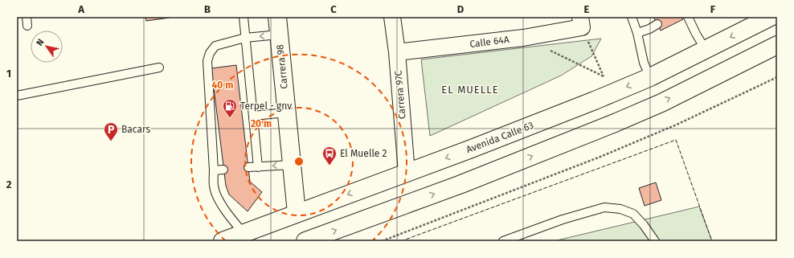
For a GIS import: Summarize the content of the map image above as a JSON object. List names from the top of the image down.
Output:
{
  "streets": {
    "main road": ["Carrera 98", "Avenida Calle 63"],
    "street": ["Calle 64A", "Carrera 97C"]
  },
  "crossings": [
    ["Calle 64A", "Carrera 97C"],
    ["Carrera 98", "Avenida Calle 63"],
    ["Carrera 97C", "Avenida Calle 63"]
  ],
  "districts": ["EL MUELLE"],
  "places": {
    "fuel station": ["Terpel - gnv"],
    "parking": ["Bacars"],
    "bus stop": ["El Muelle 2"]
  },
  "north": "top left",
  "grid": {
    "columns": [
      "A",
      "B",
      "C",
      "D",
      "E",
      "F"
    ],
    "rows": ["1", "2"]
  },
  "rings": ["40 m", "20 m"]
}
